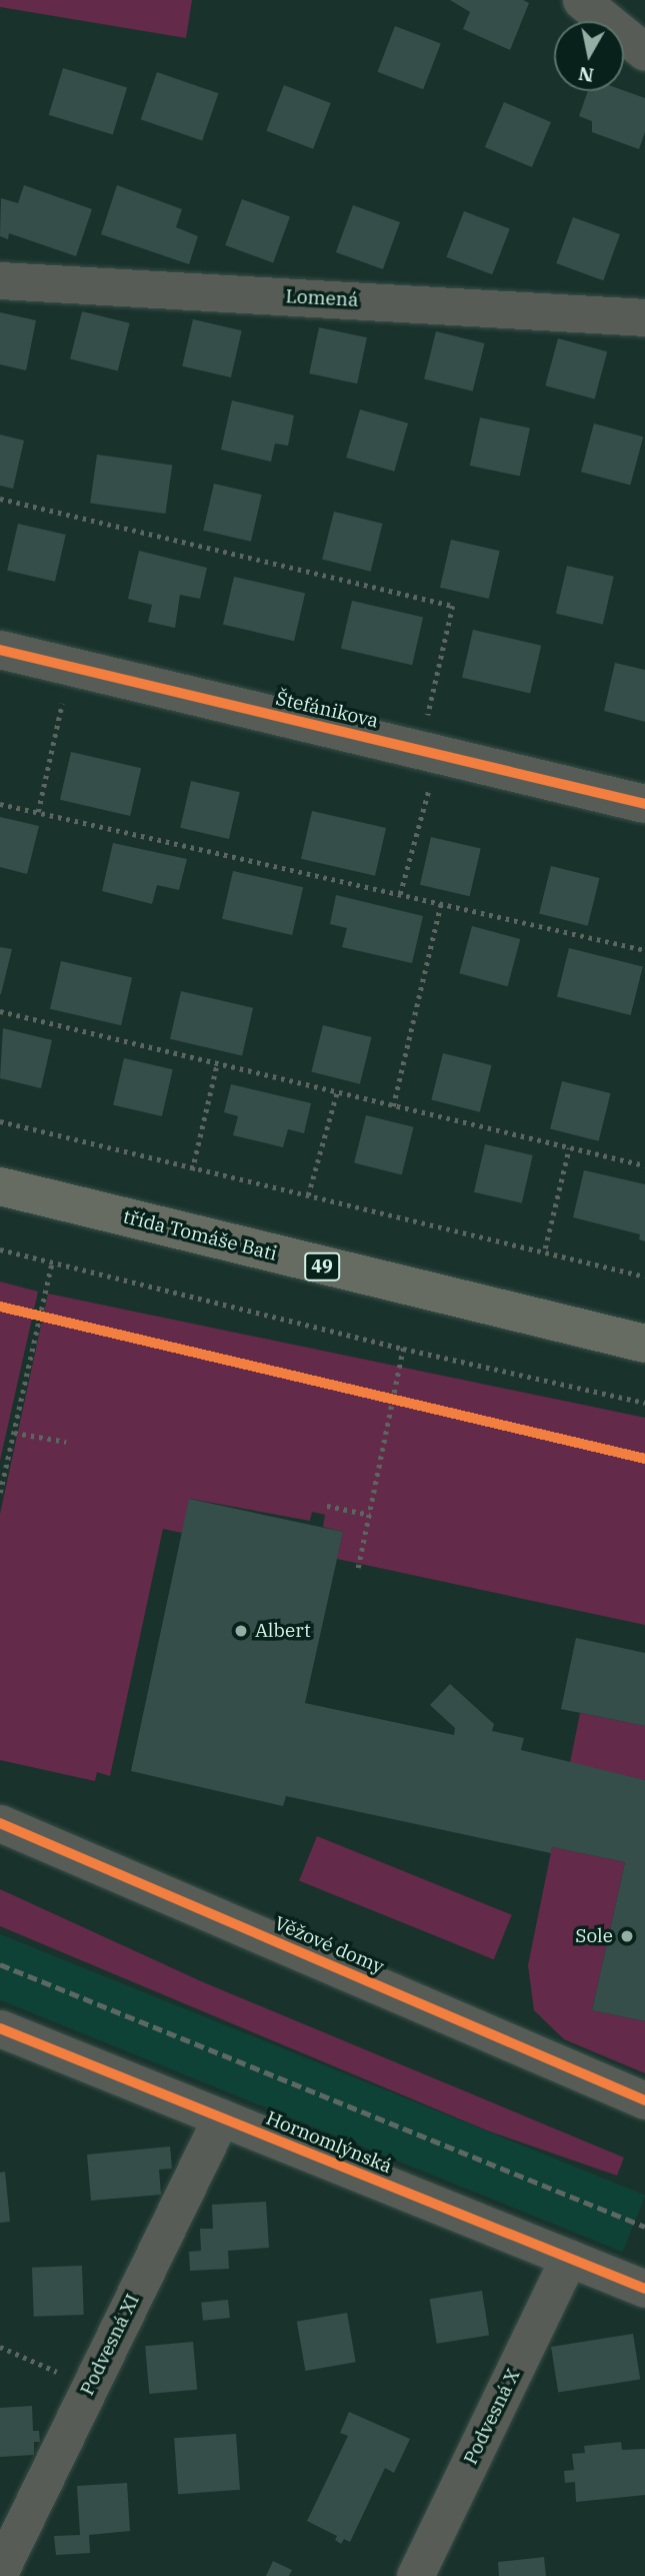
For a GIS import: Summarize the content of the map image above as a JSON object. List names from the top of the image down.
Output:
{
  "streets": {
    "main road": ["třída Tomáše Bati", "49"],
    "street": [
      "Lomená",
      "Štefánikova",
      "Věžové domy",
      "Hornomlýnská",
      "Podvesná XI",
      "Podvesná X"
    ]
  },
  "crossings": [
    ["Hornomlýnská", "Podvesná XI"],
    ["Hornomlýnská", "Podvesná X"]
  ],
  "places": ["Albert", "Sole"],
  "north": "bottom"
}
